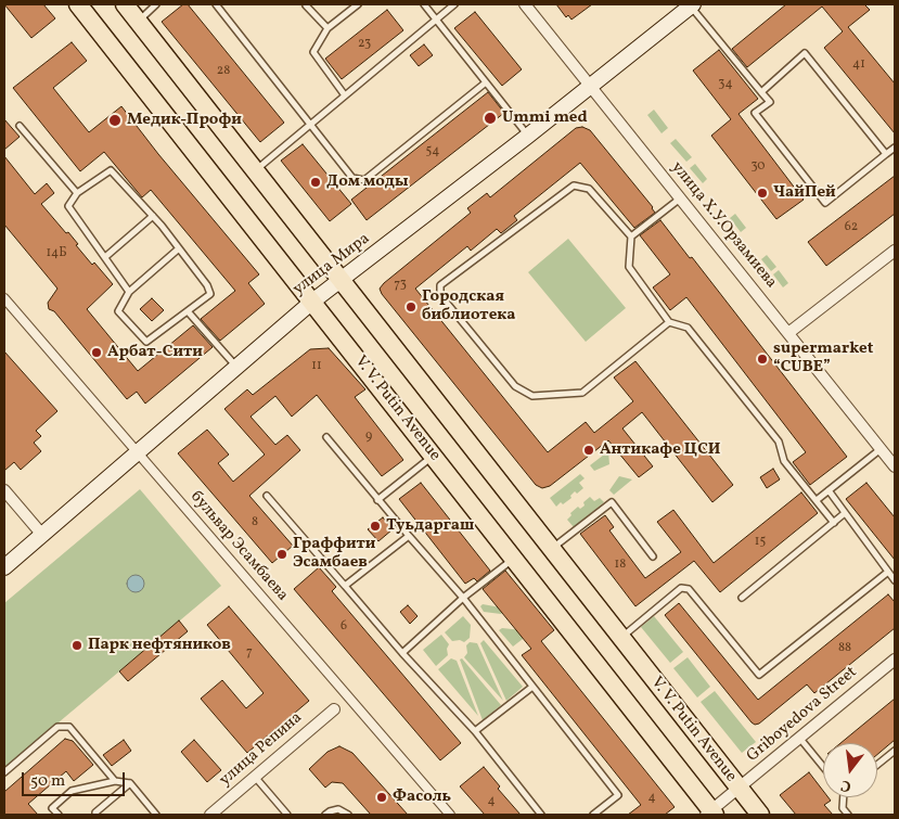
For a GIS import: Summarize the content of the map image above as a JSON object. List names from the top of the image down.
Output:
{
  "streets": {
    "main road": ["улица Мира", "V. V. Putin Avenue"],
    "street": [
      "улица Х.У.Орзамиева",
      "бульвар Эсамбаева",
      "Griboyedova Street",
      "улица Репина"
    ]
  },
  "crossings": [
    ["улица Х.У.Орзамиева", "улица Мира"],
    ["улица Мира", "V. V. Putin Avenue"],
    ["улица Мира", "бульвар Эсамбаева"],
    ["V. V. Putin Avenue", "Griboyedova Street"]
  ],
  "places": [
    "Ummi med",
    "Медик-Профи",
    "Дом моды",
    "ЧайПей",
    "Городская библиотека",
    "Арбат-Сити",
    "supermarket “CUBE”",
    "Антикафе ЦСИ",
    "Туьдаргаш",
    "Граффити Эсамбаев",
    "Парк нефтяников",
    "Фасоль"
  ],
  "house_numbers": [
    "23",
    "41",
    "28",
    "34",
    "54",
    "30",
    "62",
    "14Б",
    "73",
    "11",
    "9",
    "8",
    "15",
    "18",
    "6",
    "88",
    "7",
    "4",
    "4"
  ],
  "scale_bar": "50 m",
  "north": "bottom"
}
